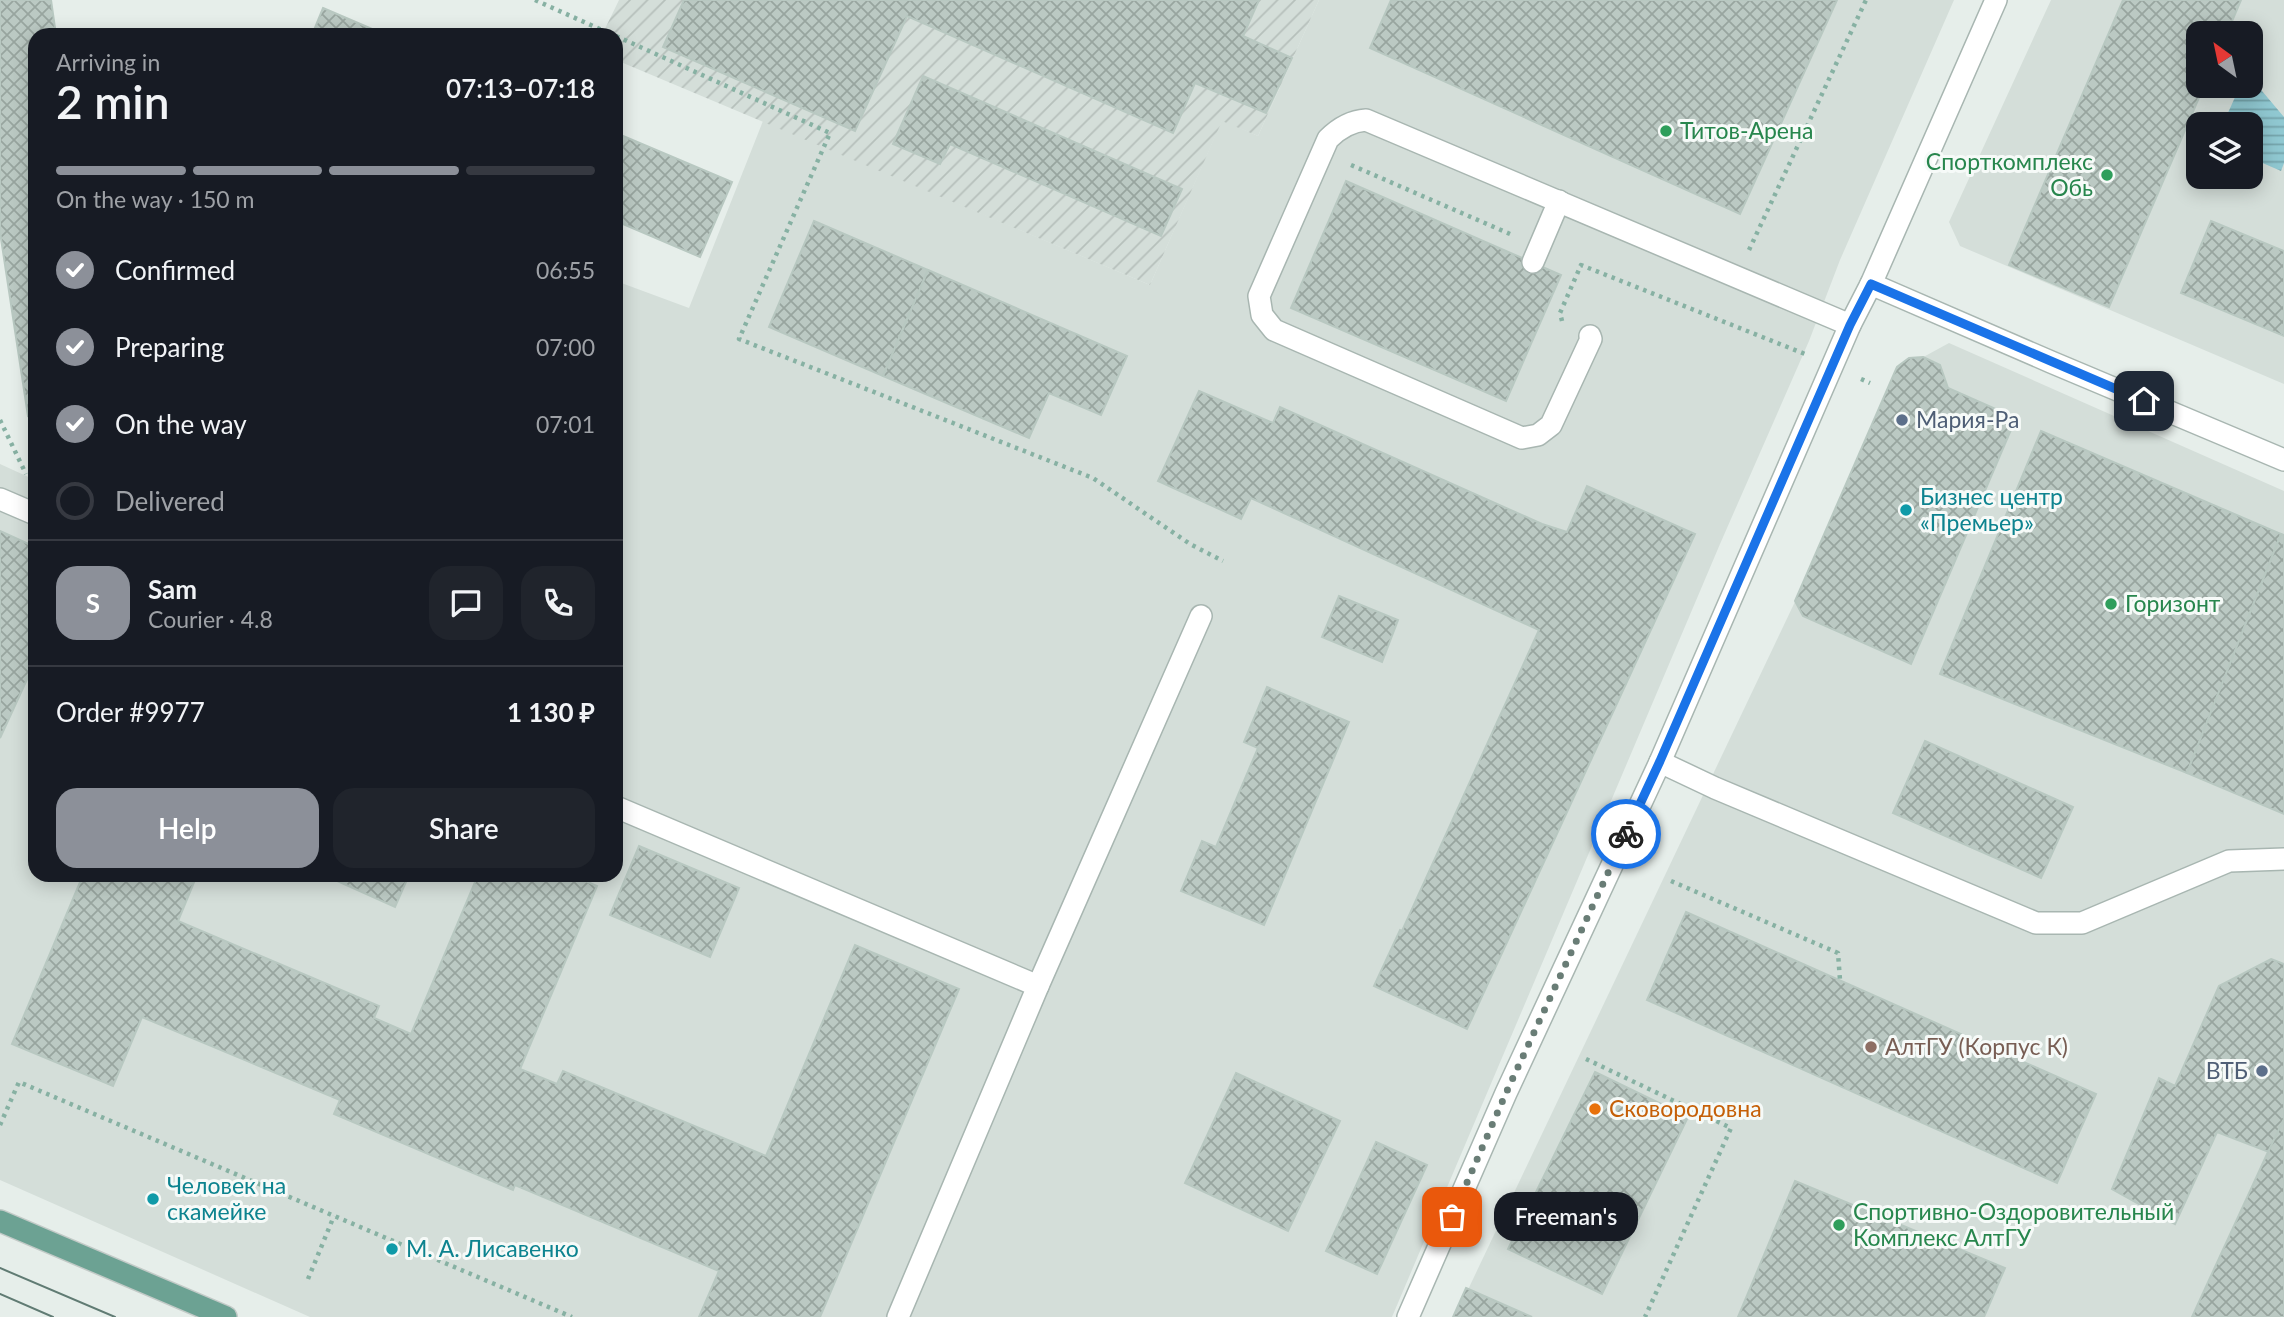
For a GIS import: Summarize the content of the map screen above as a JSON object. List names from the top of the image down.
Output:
{
  "places": [
    "Титов-Арена",
    "Спорткомплекс Обь",
    "Мария-Ра",
    "Бизнес центр «Премьер»",
    "Горизонт",
    "АлтГУ (Корпус К)",
    "ВТБ",
    "Сковородовна",
    "Человек на скамейке",
    "Freeman's",
    "Спортивно-Оздоровительный Комплекс АлтГУ",
    "М. А. Лисавенко"
  ],
  "north": "top left",
  "page": {
    "heading": ["2 min", "Arriving in", "07:13–07:18"],
    "panel": [
      "Sam",
      "Courier · 4.8",
      "Order #9977",
      "1 130 ₽"
    ],
    "bar": "On the way · 150 m",
    "list": [
      ["Confirmed", "06:55"],
      ["Preparing", "07:00"],
      ["On the way", "07:01"],
      "Delivered"
    ],
    "round": "S",
    "buttons": ["Help", "Share"],
    "bubble": "Freeman's"
  }
}
